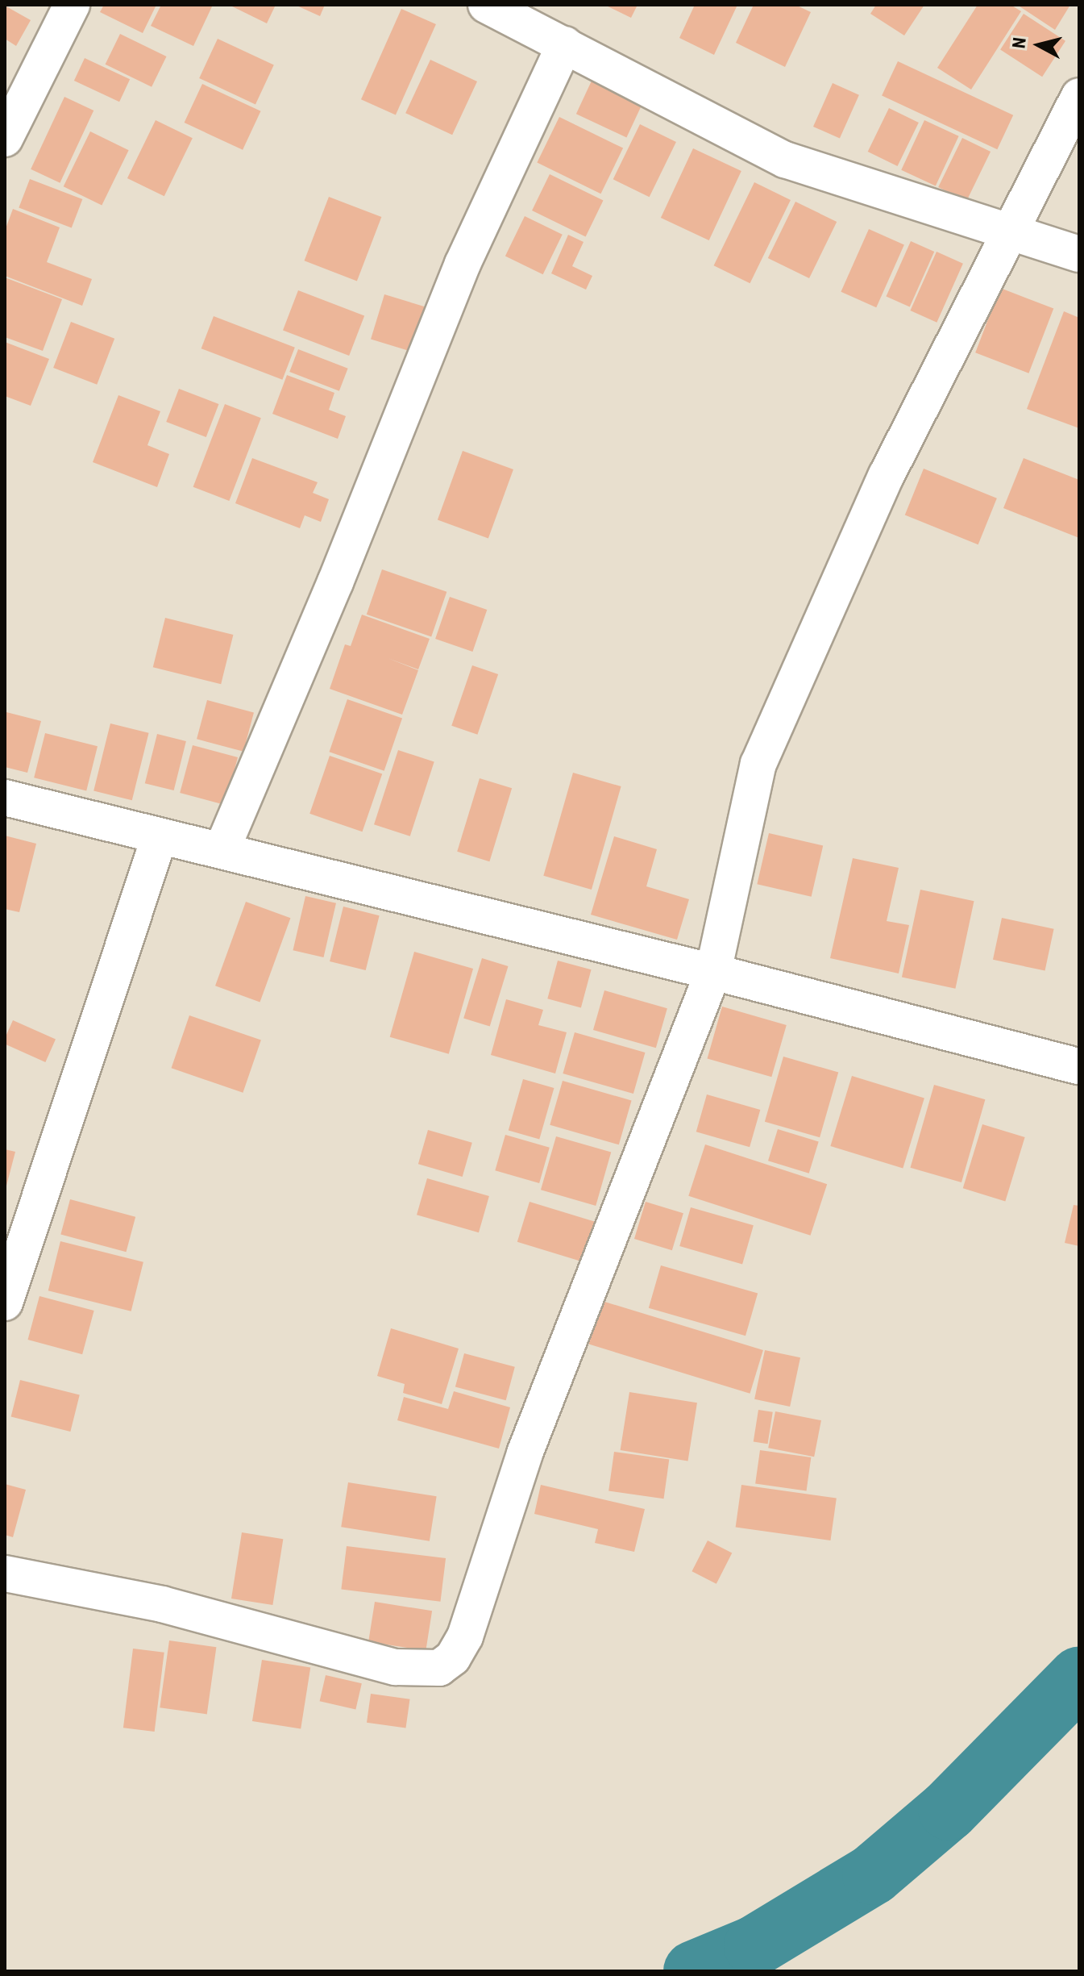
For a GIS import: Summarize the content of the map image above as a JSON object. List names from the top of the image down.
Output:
{
  "north": "left"
}
